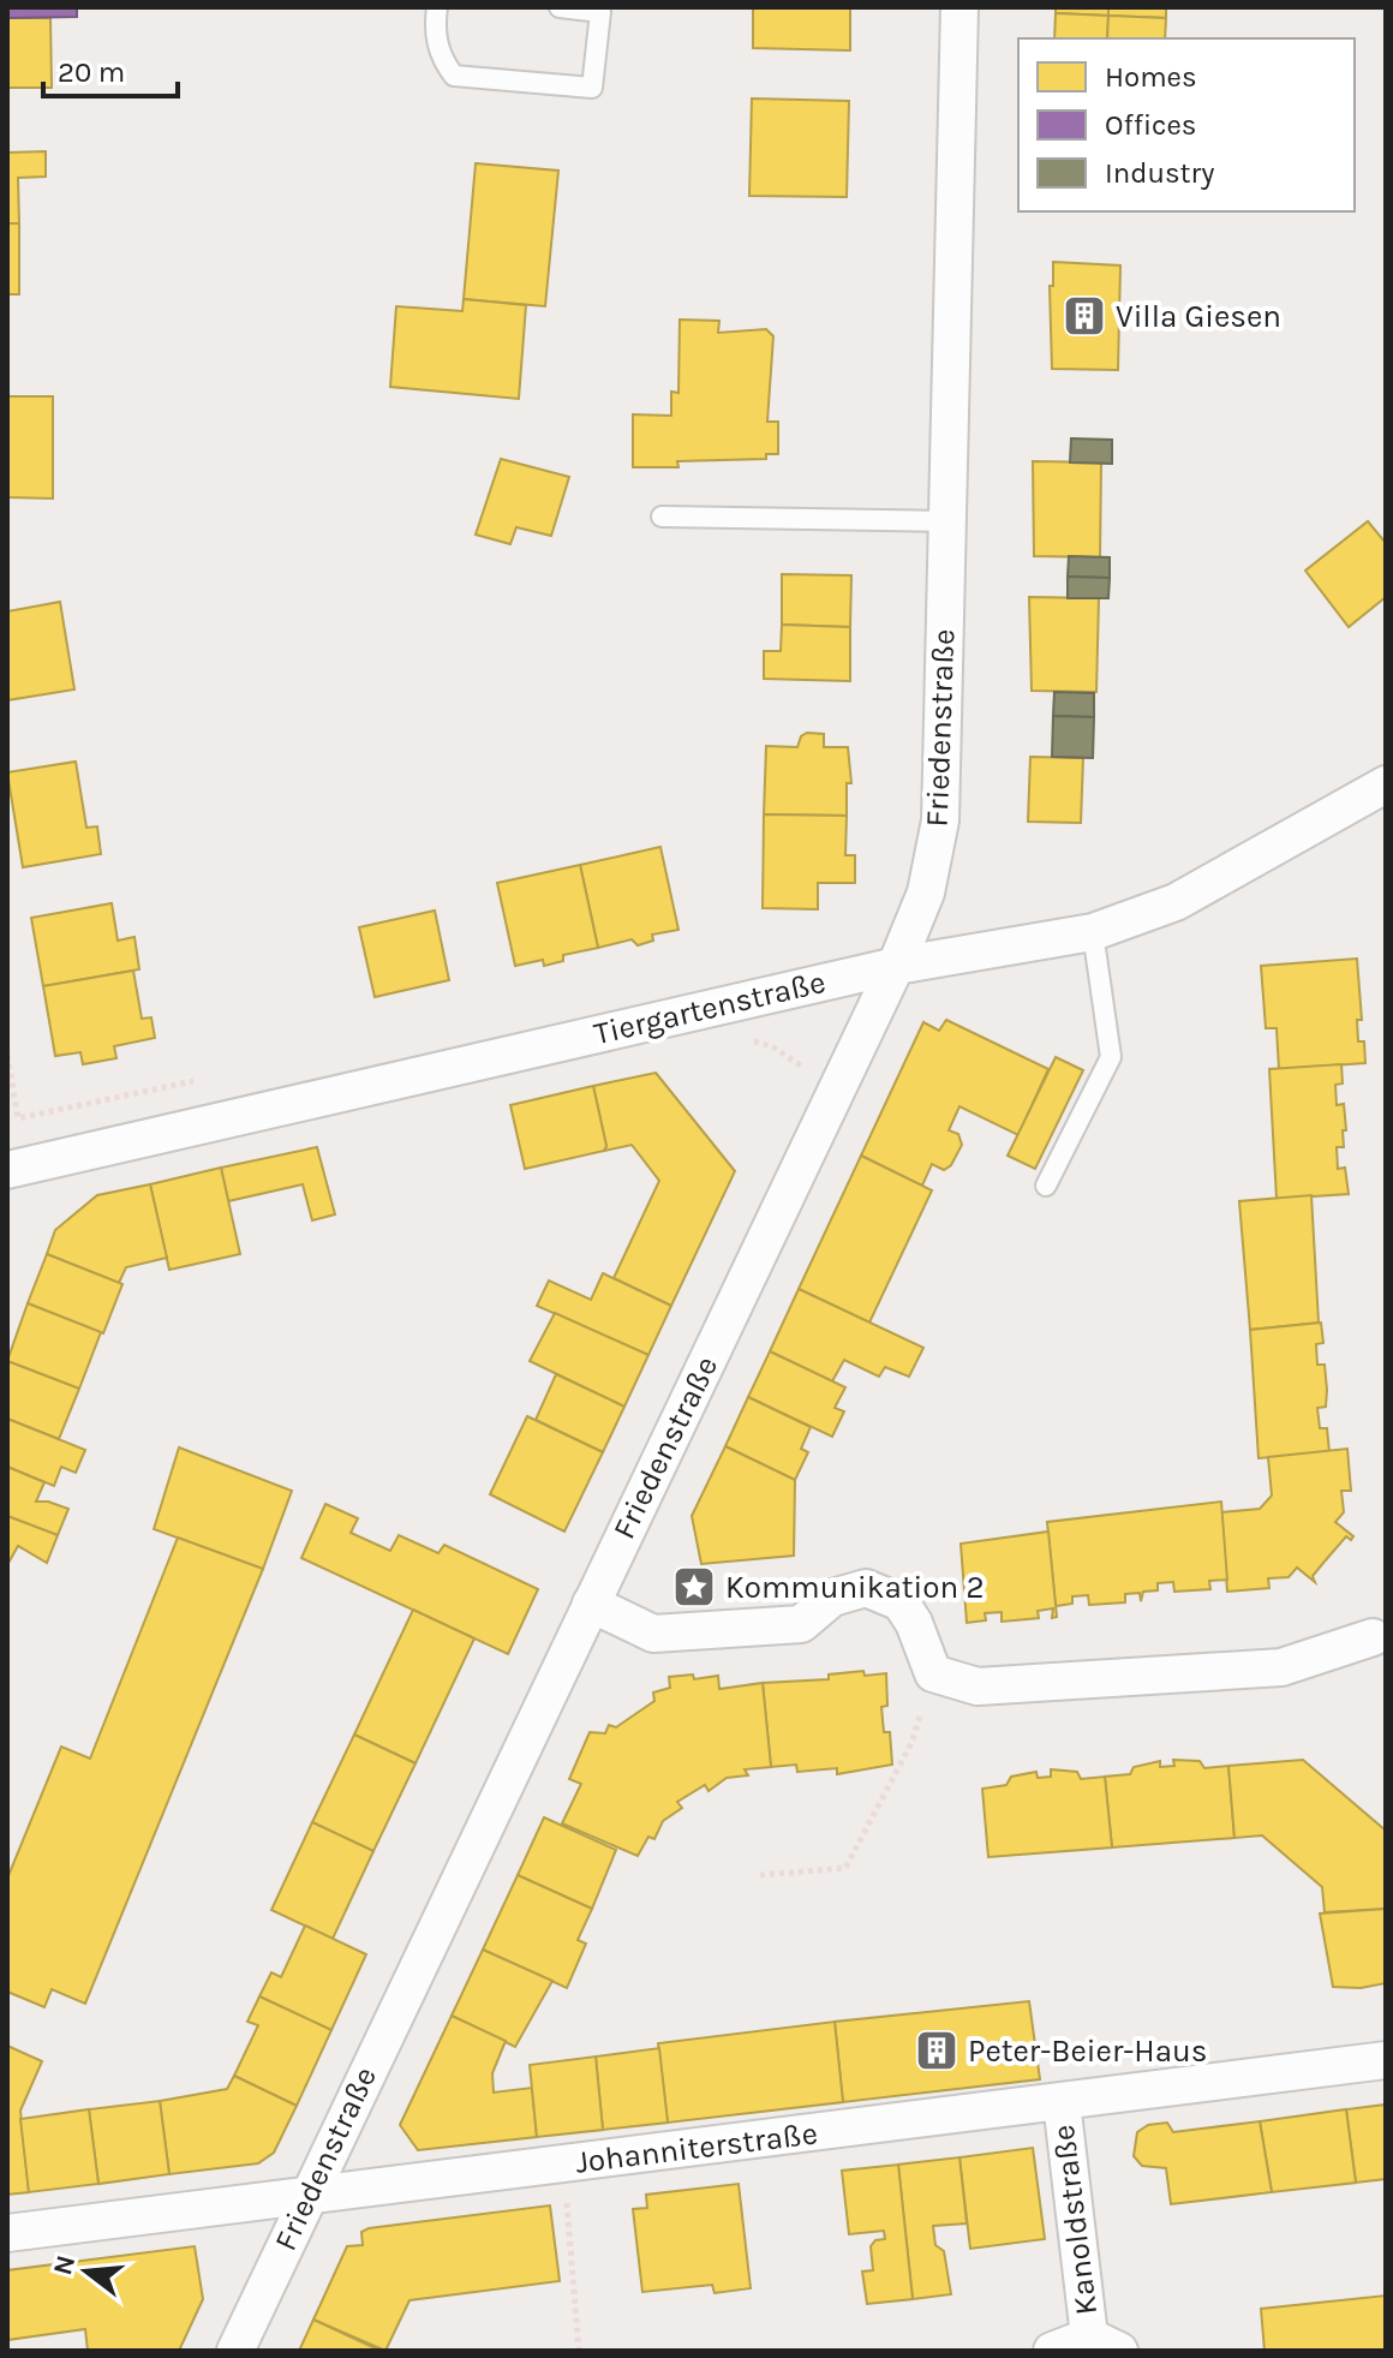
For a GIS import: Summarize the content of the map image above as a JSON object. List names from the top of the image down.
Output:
{
  "streets": {
    "street": [
      "Friedenstraße",
      "Tiergartenstraße",
      "Johanniterstraße",
      "Kanoldstraße"
    ]
  },
  "crossings": [
    ["Friedenstraße", "Tiergartenstraße"],
    ["Friedenstraße", "Johanniterstraße"],
    ["Johanniterstraße", "Kanoldstraße"]
  ],
  "places": {
    "building": ["Villa Giesen", "Peter-Beier-Haus"],
    "place": ["Kommunikation 2"]
  },
  "legend": ["Homes", "Offices", "Industry"],
  "scale_bar": "20 m",
  "north": "left"
}
